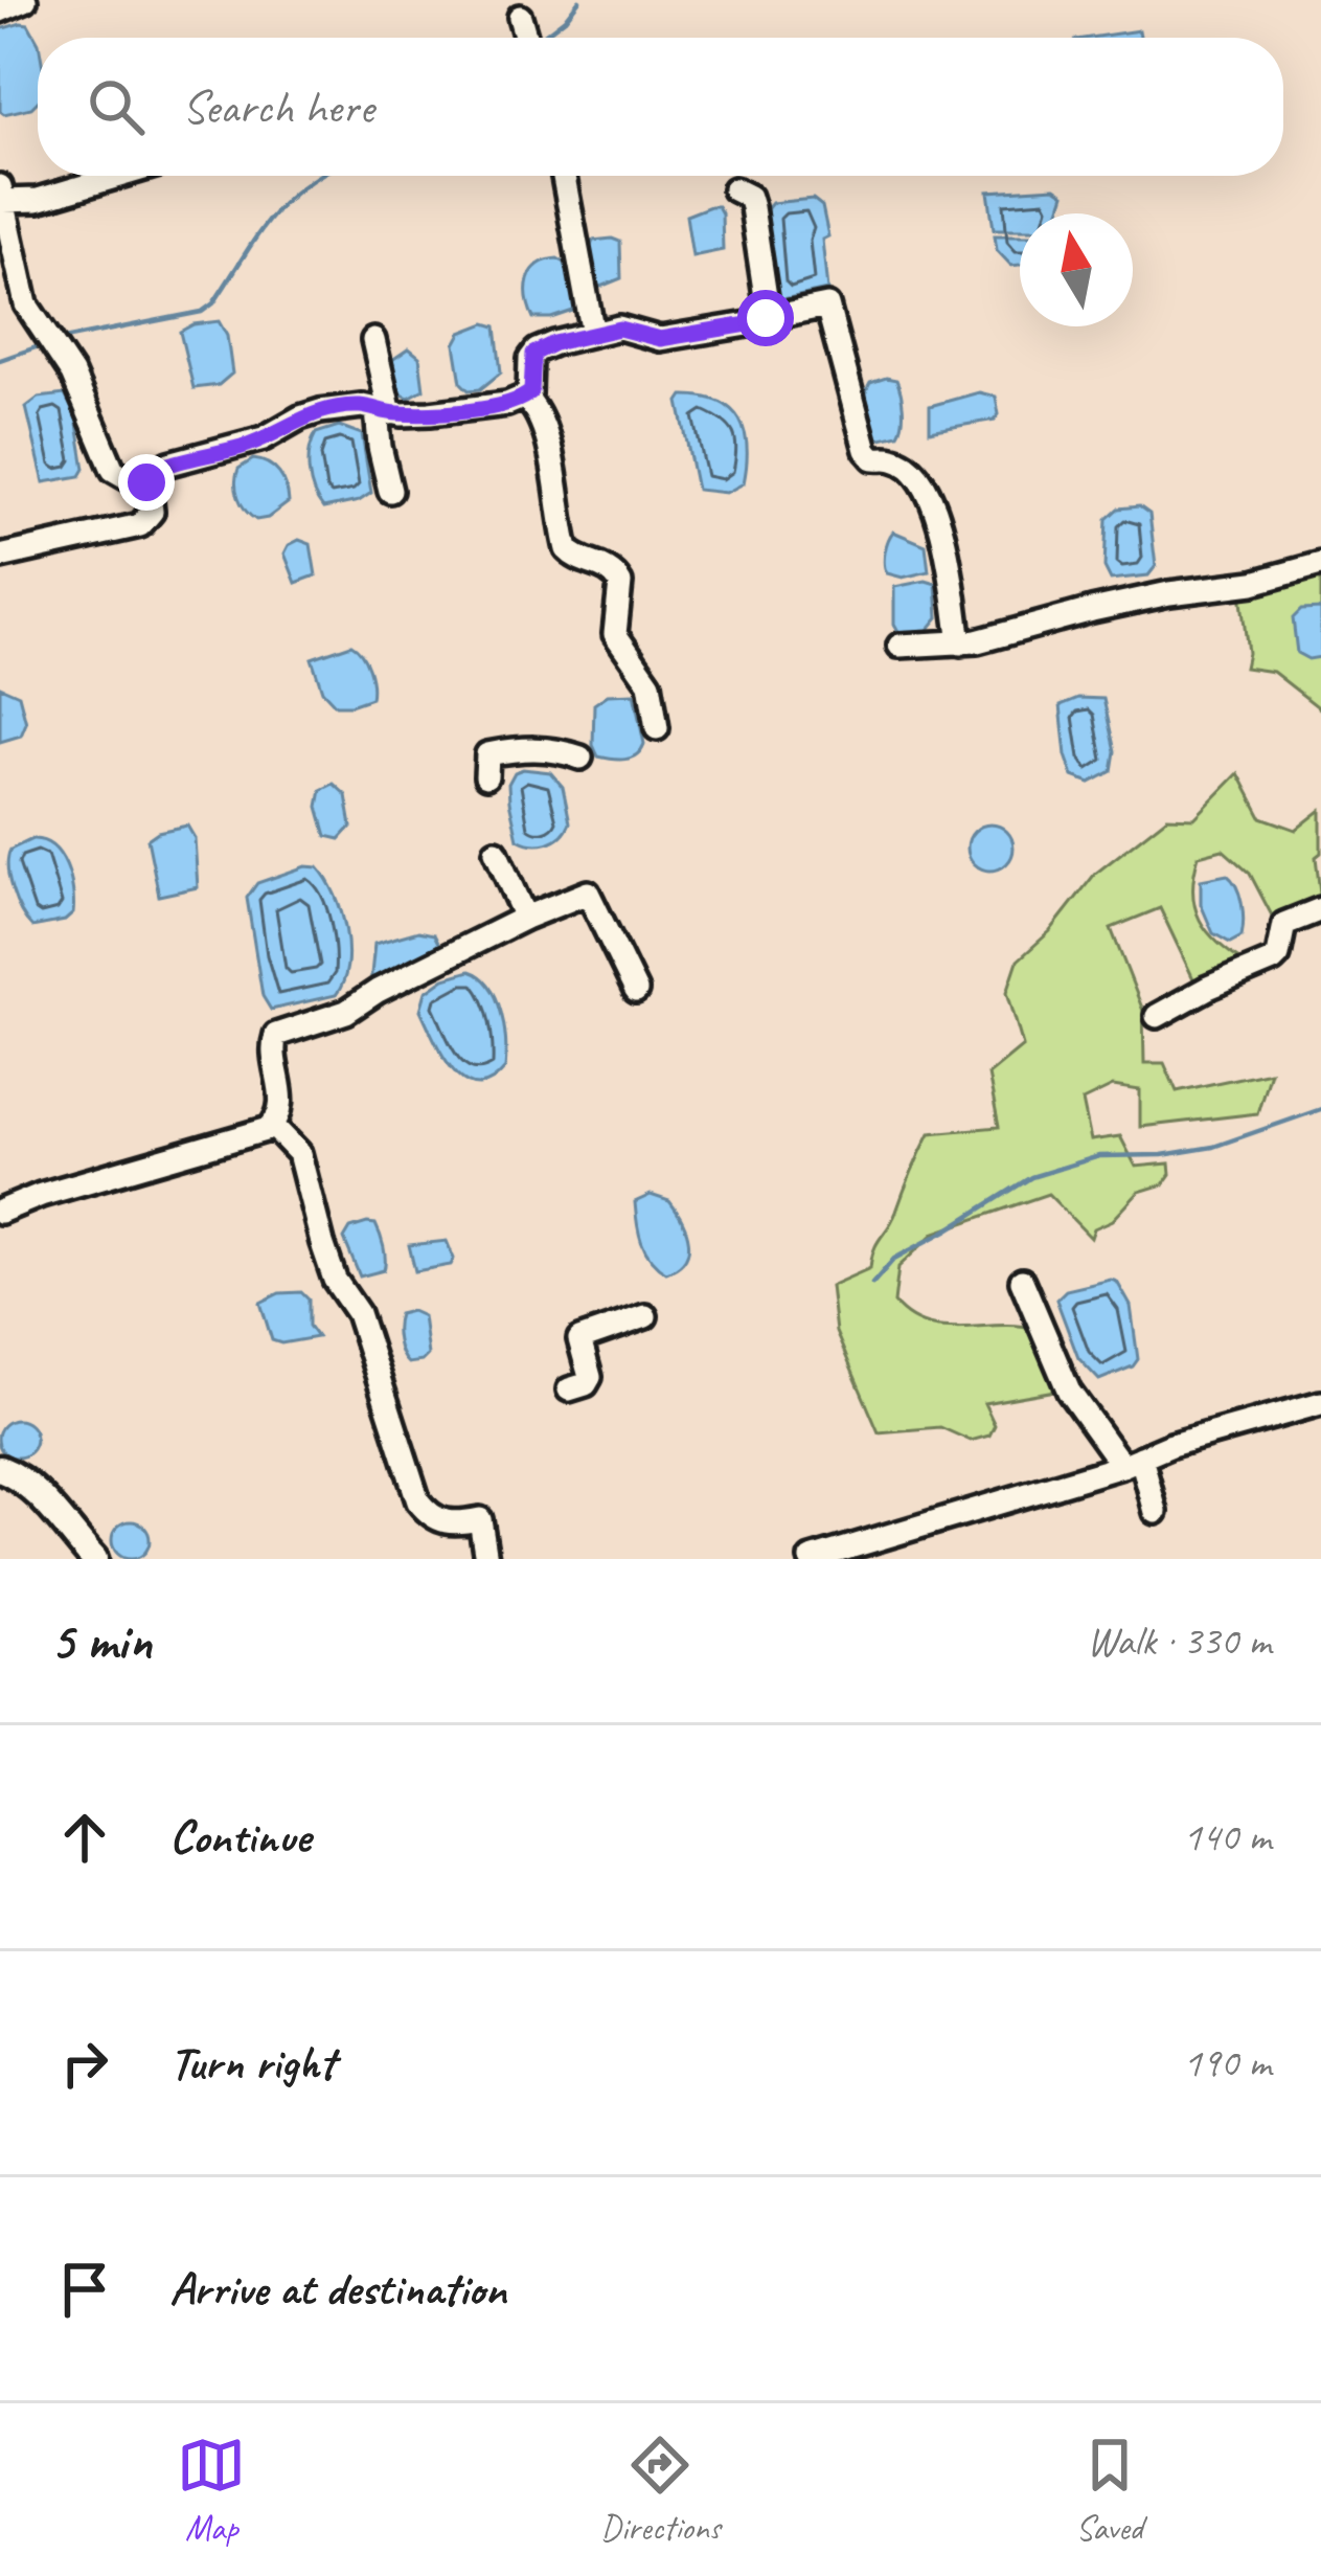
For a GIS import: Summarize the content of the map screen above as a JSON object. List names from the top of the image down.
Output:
{
  "north": "top",
  "page": {
    "search": "Search here",
    "heading": ["5 min", "Walk · 330 m"],
    "list": [
      ["Continue", "140 m"],
      ["Turn right", "190 m"],
      "Arrive at destination"
    ],
    "nav": ["Map", "Directions", "Saved"]
  }
}
